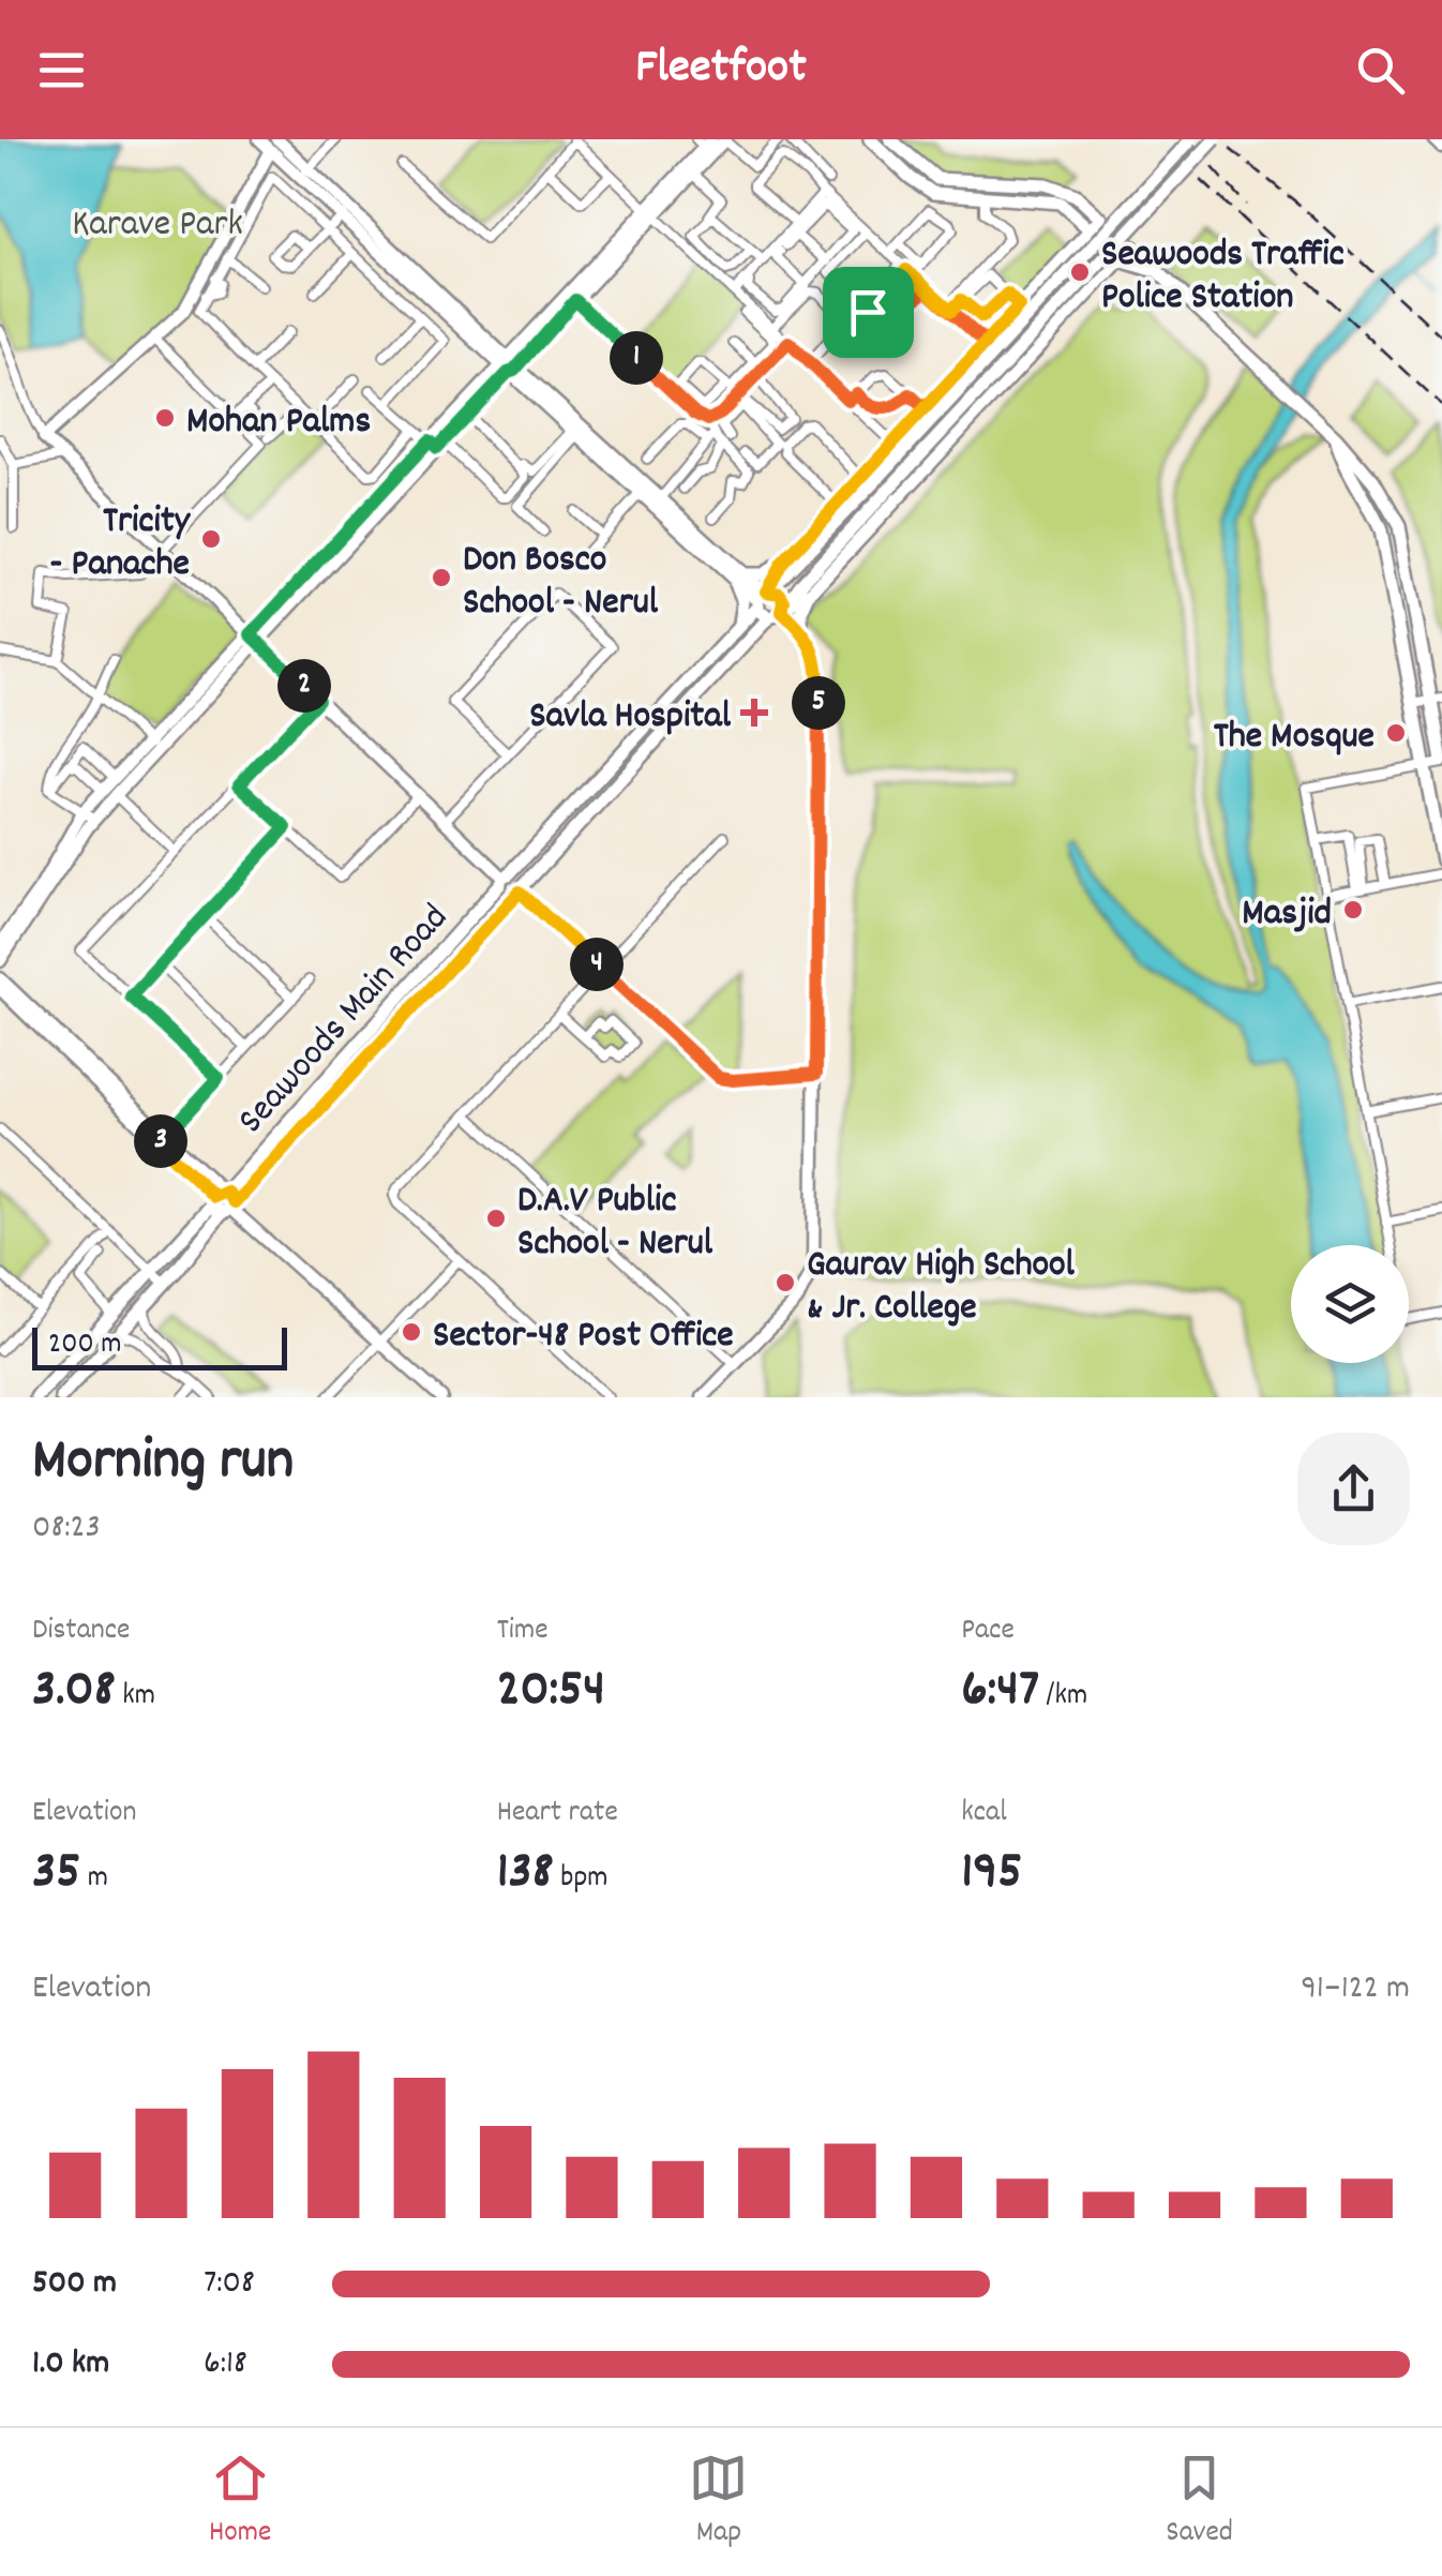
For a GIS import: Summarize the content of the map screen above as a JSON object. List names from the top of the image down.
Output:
{
  "streets": {
    "main road": ["Seawoods Main Road"]
  },
  "parks": ["Karave Park"],
  "places": {
    "other": [
      "Seawoods Traffic Police Station",
      "Mohan Palms",
      "Tricity - Panache",
      "Don Bosco School - Nerul",
      "The Mosque",
      "Masjid",
      "D.A.V Public School - Nerul",
      "Gaurav High School & Jr. College",
      "Sector-48 Post Office"
    ],
    "health": ["Savla Hospital"]
  },
  "scale_bar": "200 m",
  "page": {
    "header": "Fleetfoot",
    "pins": [
      "1",
      "2",
      "5",
      "4",
      "3"
    ],
    "scale": "200 m",
    "heading": ["Morning run", "08:23"],
    "stats": [
      ["Distance", "3.08 km"],
      ["Time", "20:54"],
      ["Pace", "6:47 /km"],
      ["Elevation", "35 m"],
      ["Heart rate", "138 bpm"],
      ["kcal", "195"]
    ],
    "chart": ["Elevation", "91–122 m"],
    "list": [
      {
        "name": "500 m",
        "note": "7:08"
      },
      {
        "name": "1.0 km",
        "note": "6:18"
      }
    ],
    "tabs": ["Home", "Map", "Saved"]
  }
}
